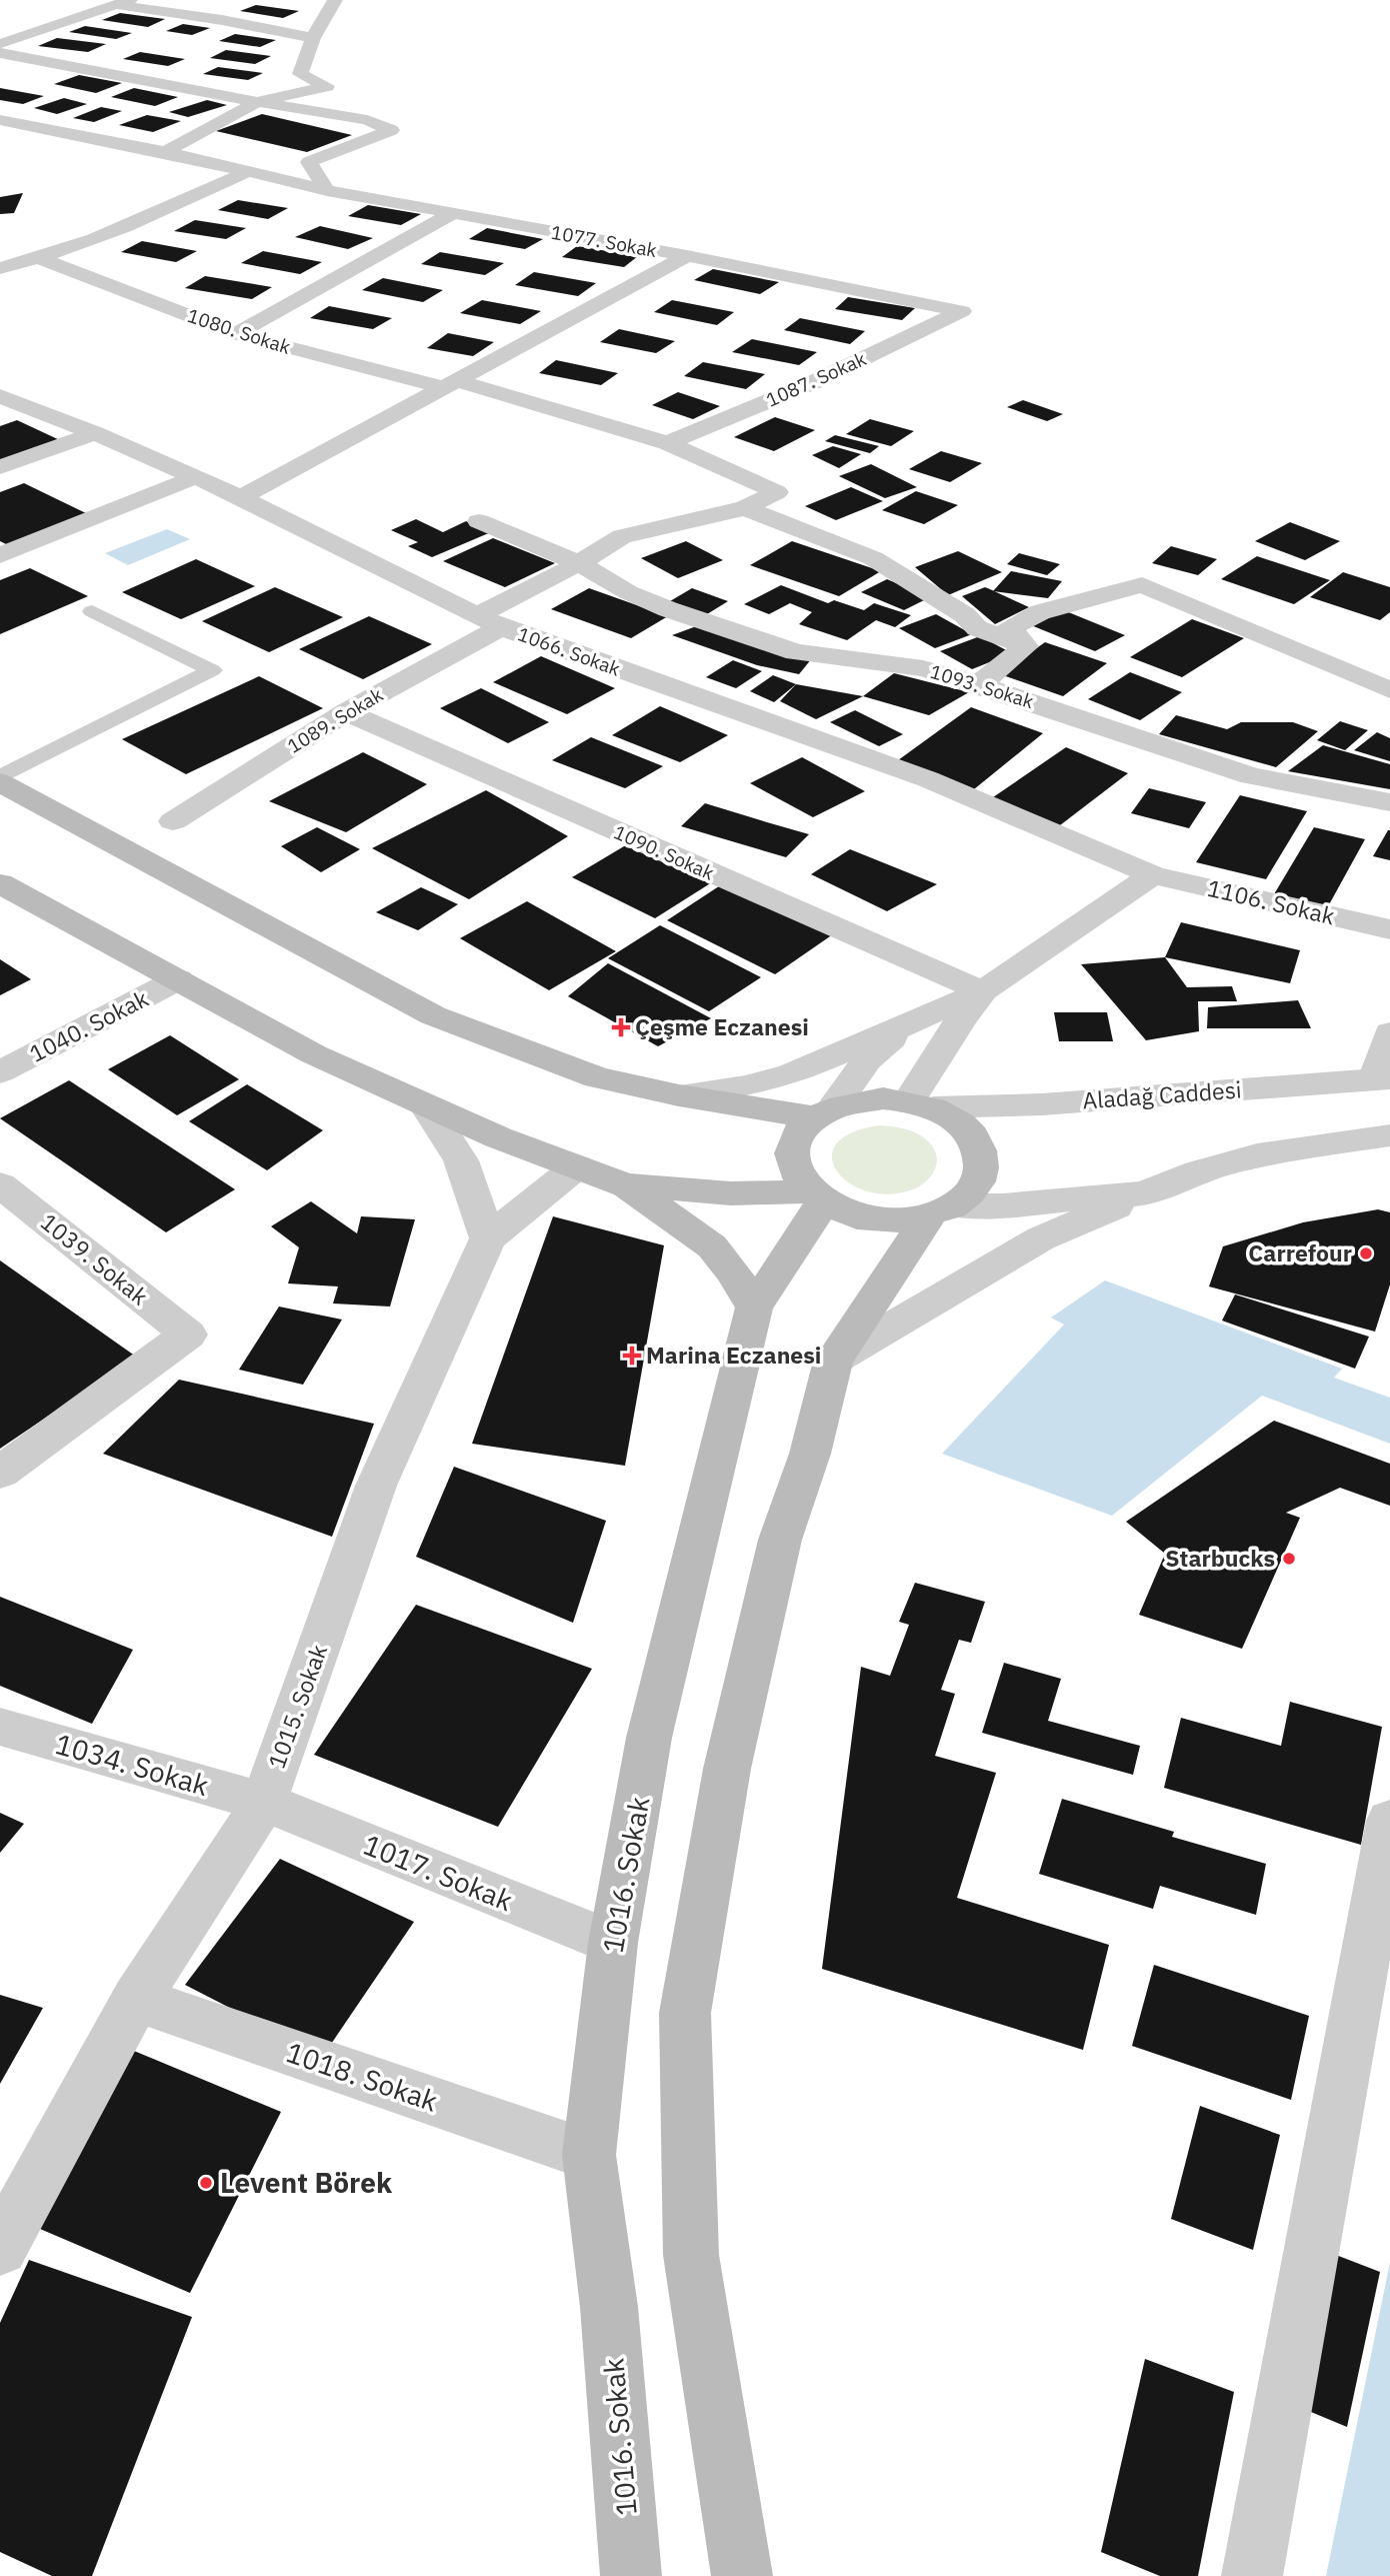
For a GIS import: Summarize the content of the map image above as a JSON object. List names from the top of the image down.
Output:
{
  "streets": {
    "main road": ["1016. Sokak"],
    "street": [
      "1077. Sokak",
      "1080. Sokak",
      "1087. Sokak",
      "1066. Sokak",
      "1093. Sokak",
      "1089. Sokak",
      "1090. Sokak",
      "1106. Sokak",
      "1040. Sokak",
      "Aladağ Caddesi",
      "1039. Sokak",
      "1015. Sokak",
      "1034. Sokak",
      "1017. Sokak",
      "1018. Sokak"
    ]
  },
  "crossings": [
    ["1077. Sokak", "1087. Sokak"],
    ["1080. Sokak", "1087. Sokak"],
    ["1066. Sokak", "1089. Sokak"],
    ["1066. Sokak", "1106. Sokak"],
    ["1089. Sokak", "1090. Sokak"],
    ["Aladağ Caddesi", "1016. Sokak"],
    ["1015. Sokak", "1034. Sokak"],
    ["1015. Sokak", "1017. Sokak"],
    ["1015. Sokak", "1018. Sokak"],
    ["1034. Sokak", "1017. Sokak"],
    ["1017. Sokak", "1016. Sokak"],
    ["1016. Sokak", "1018. Sokak"]
  ],
  "places": {
    "health": ["Çeşme Eczanesi", "Marina Eczanesi"],
    "other": ["Carrefour", "Starbucks", "Levent Börek"]
  }
}
